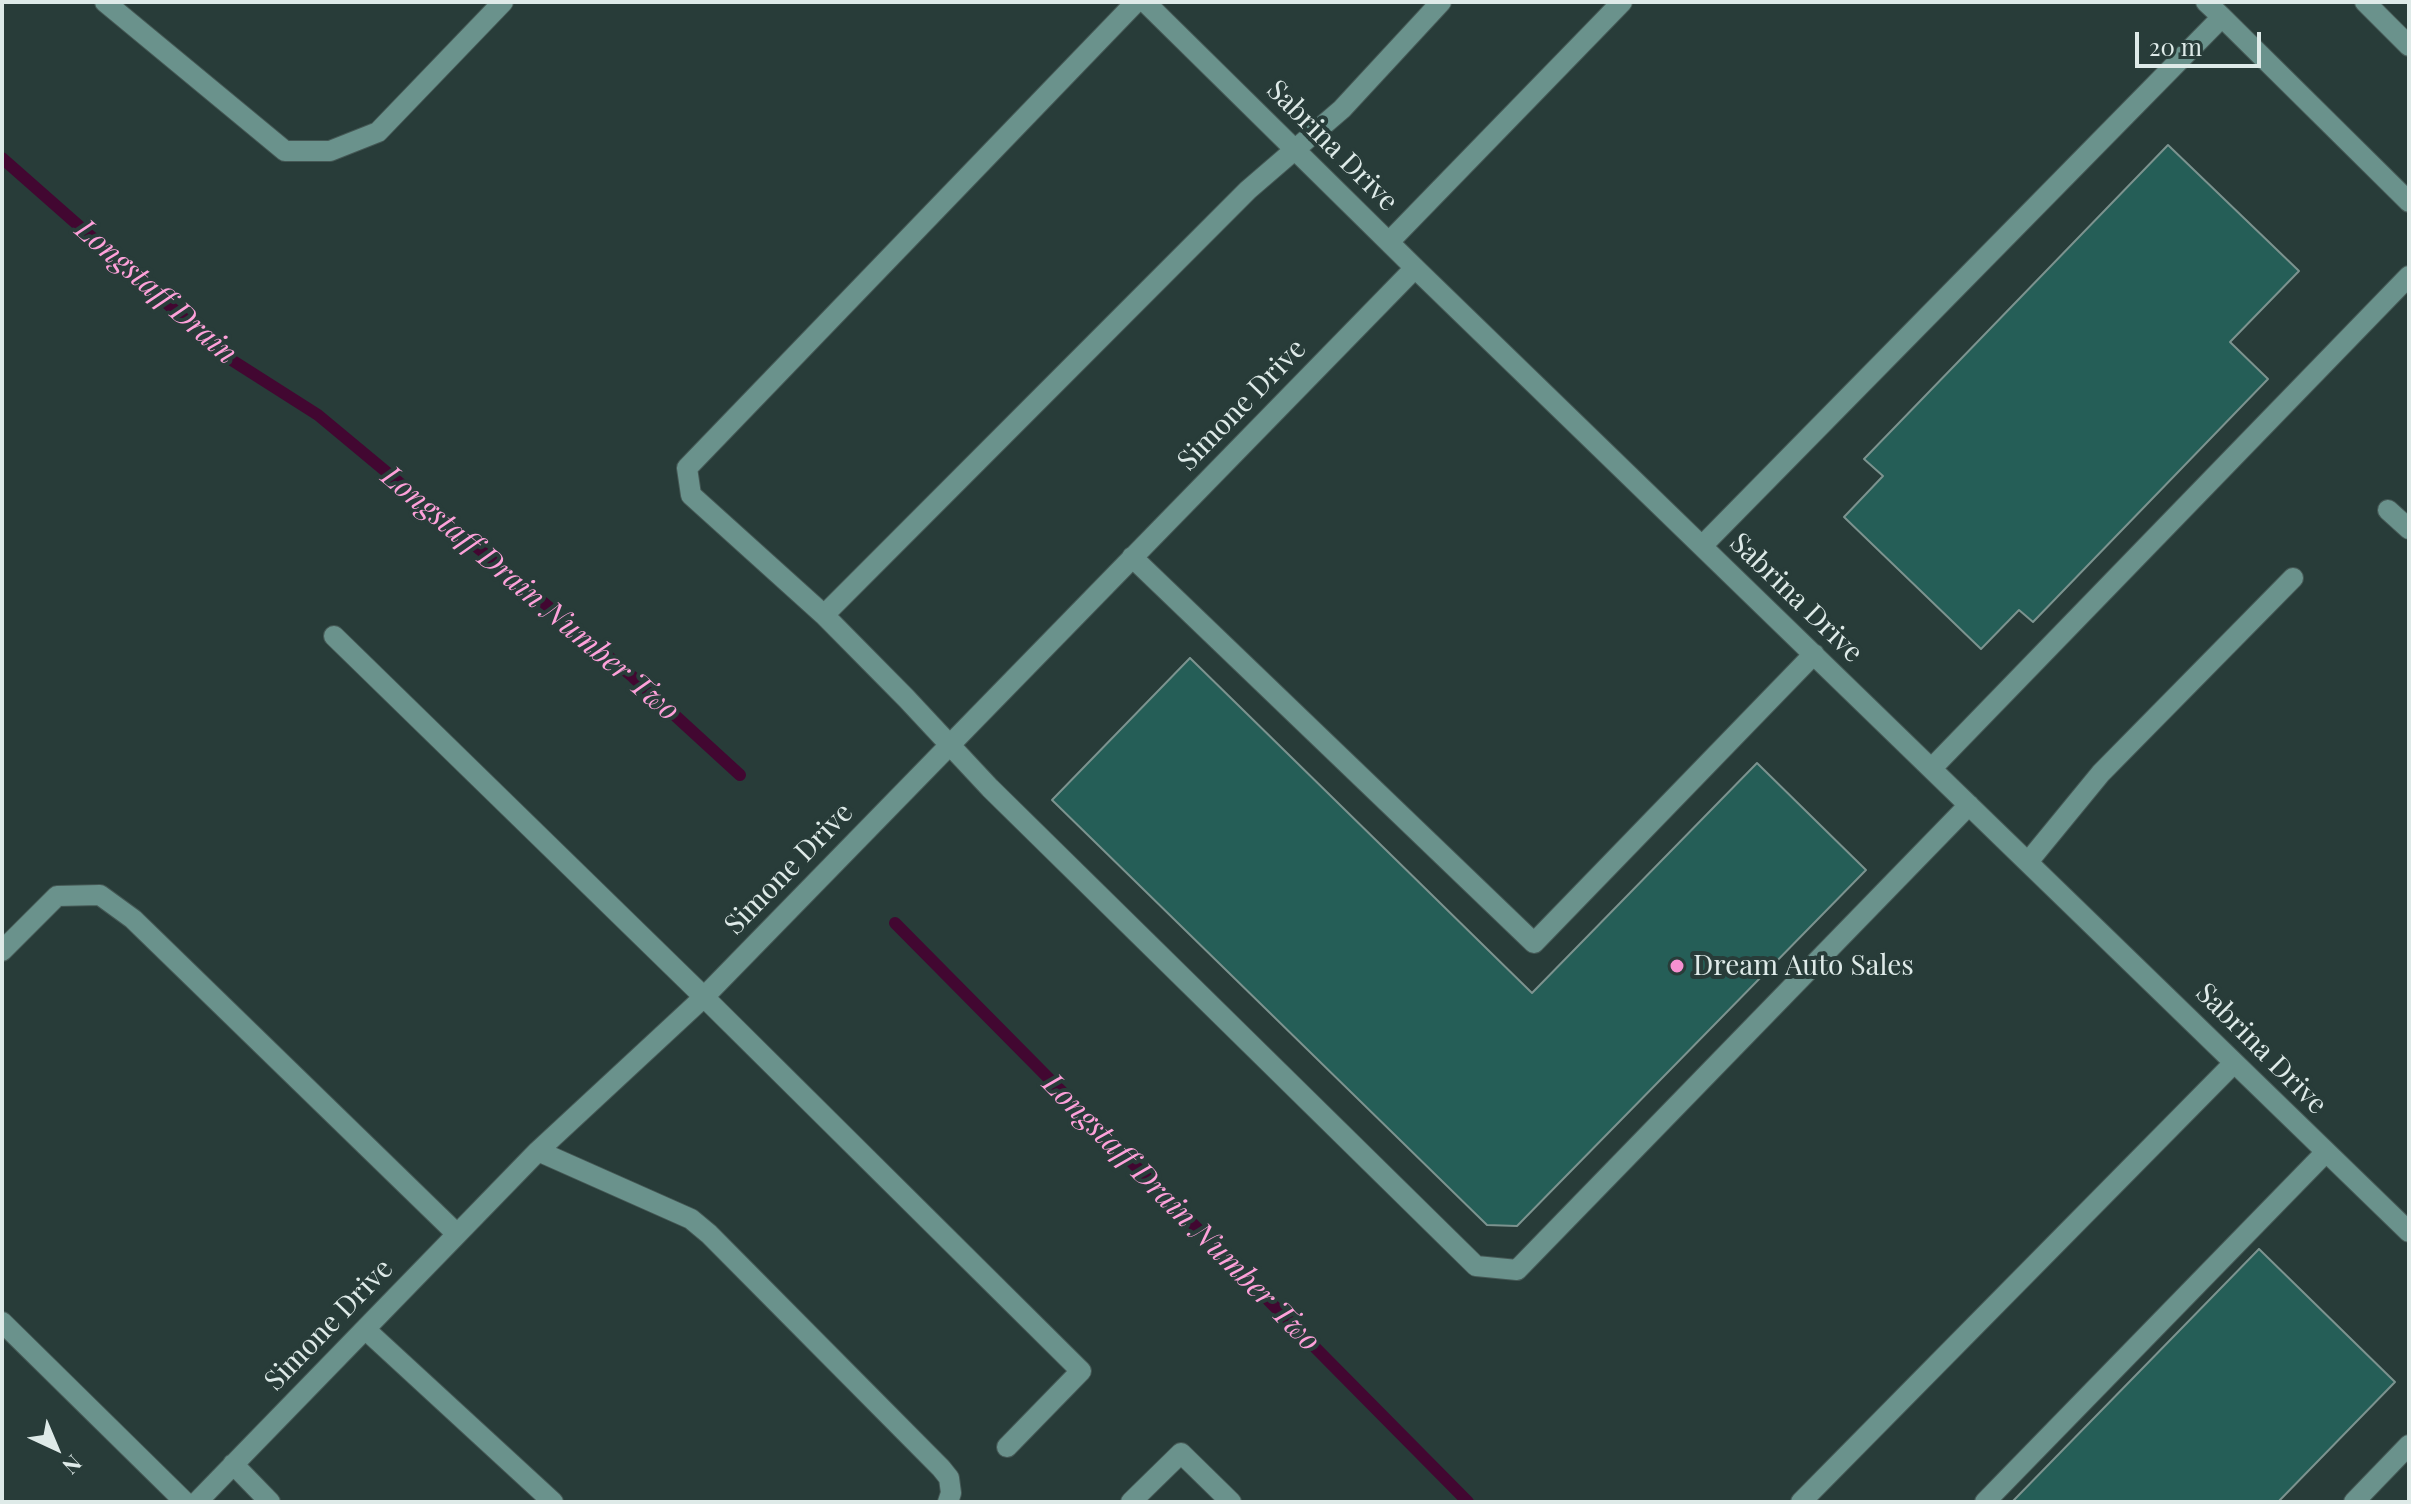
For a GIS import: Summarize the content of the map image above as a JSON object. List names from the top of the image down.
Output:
{
  "streets": {
    "street": ["Sabrina Drive", "Simone Drive"]
  },
  "crossings": [
    ["Sabrina Drive", "Simone Drive"]
  ],
  "water": ["Longstaff Drain", "Longstaff Drain Number Two"],
  "places": ["Dream Auto Sales"],
  "scale_bar": "20 m",
  "north": "bottom right"
}
